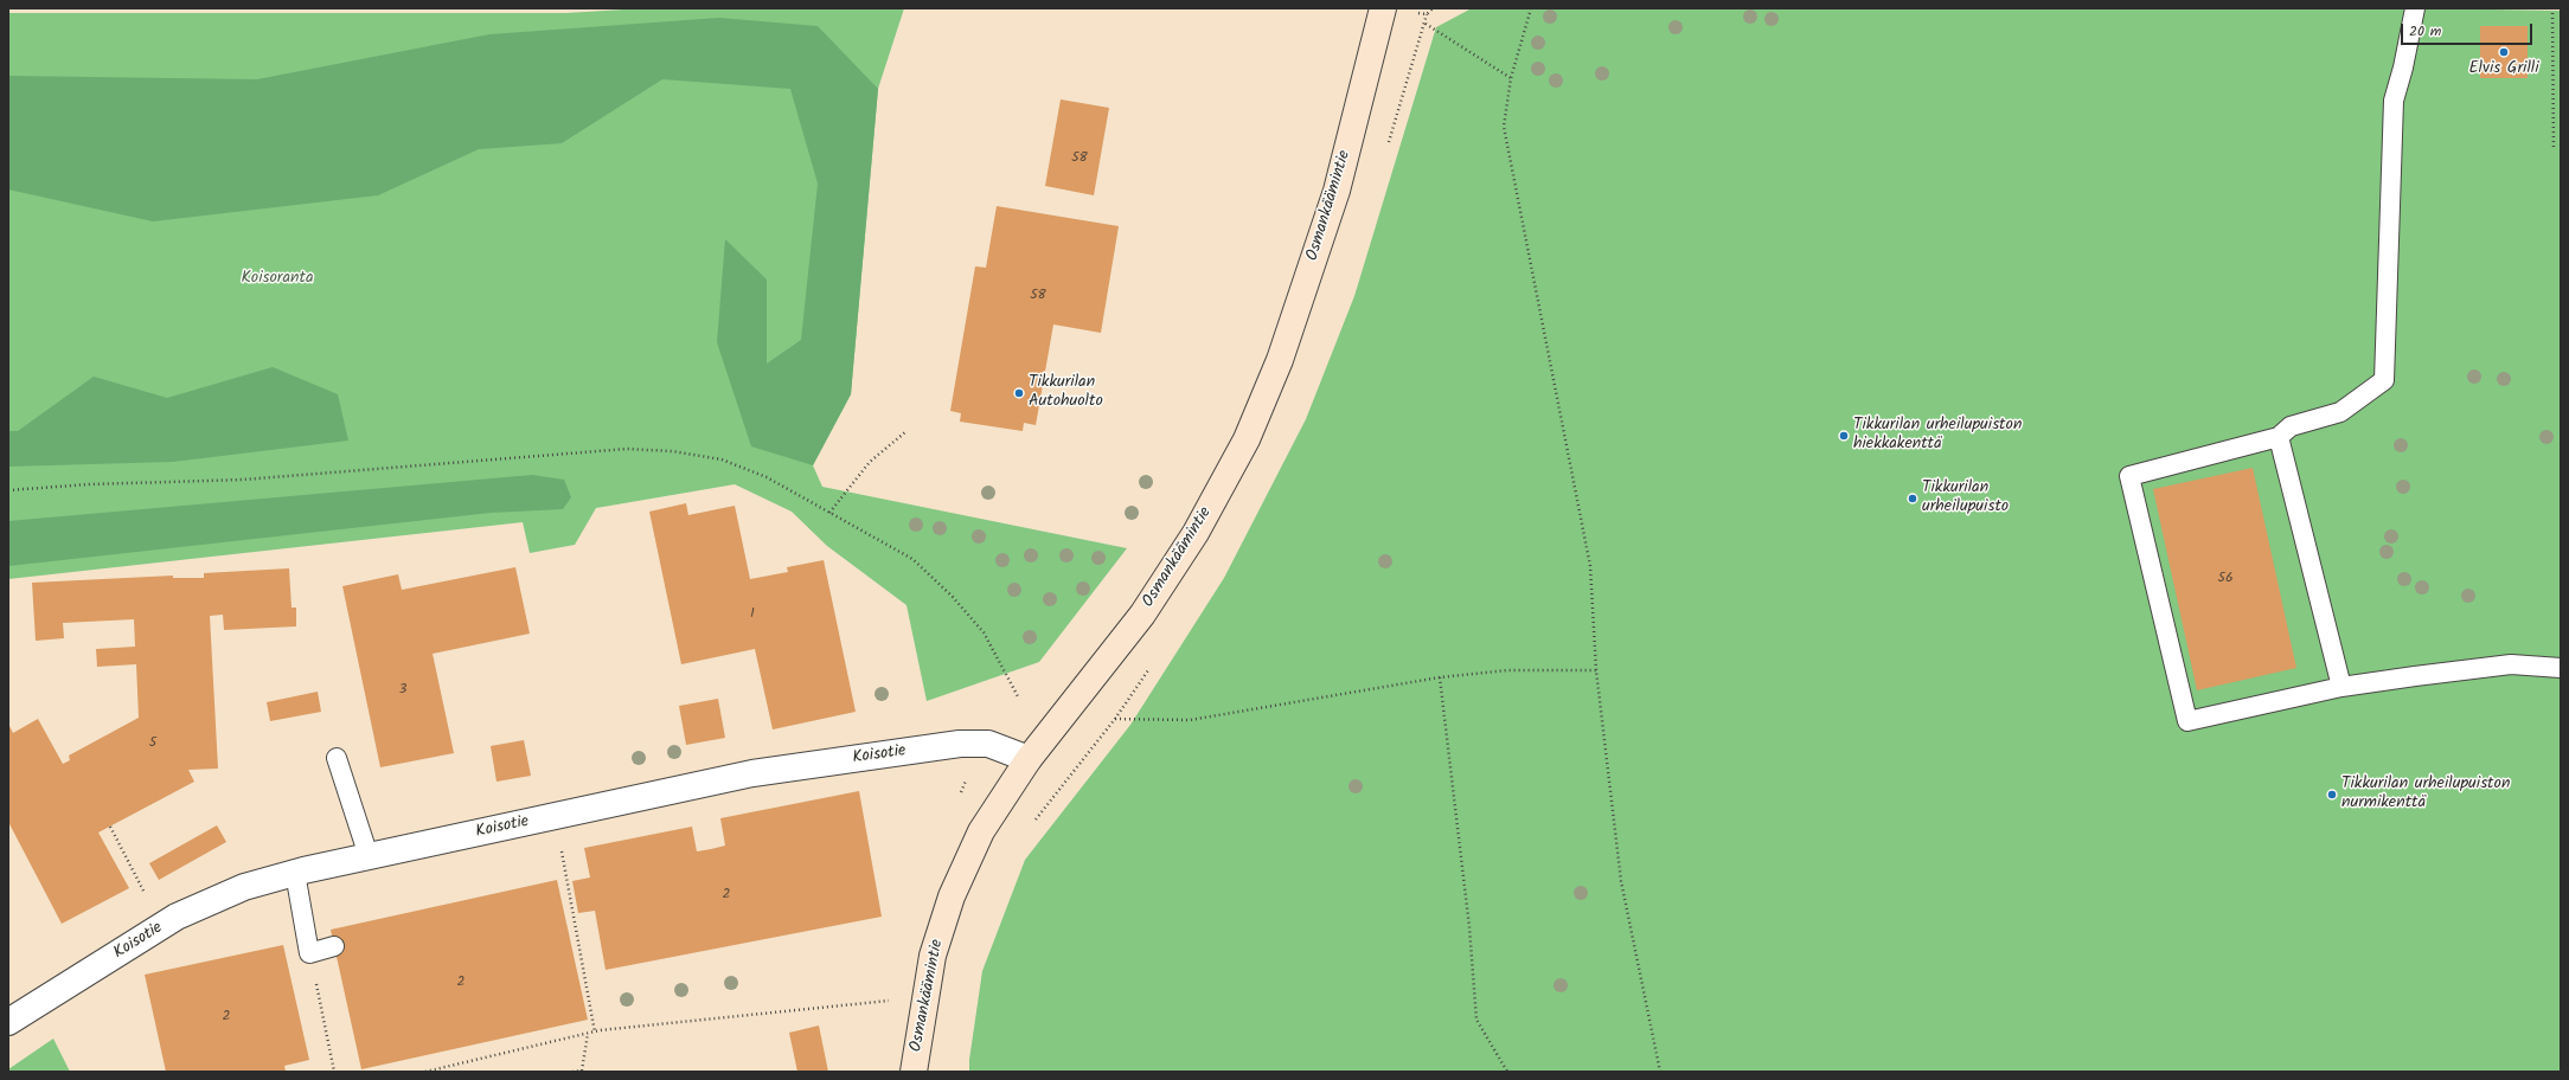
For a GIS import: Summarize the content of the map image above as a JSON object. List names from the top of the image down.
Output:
{
  "streets": {
    "street": ["Osmankäämintie", "Koisotie"]
  },
  "crossings": [
    ["Osmankäämintie", "Koisotie"]
  ],
  "parks": ["Koisoranta"],
  "places": [
    "Elvis Grilli",
    "Tikkurilan Autohuolto",
    "Tikkurilan urheilupuiston hiekkakenttä",
    "Tikkurilan urheilupuisto",
    "Tikkurilan urheilupuiston nurmikenttä"
  ],
  "house_numbers": [
    "58",
    "58",
    "56",
    "1",
    "3",
    "5",
    "2",
    "2",
    "2"
  ],
  "scale_bar": "20 m"
}
